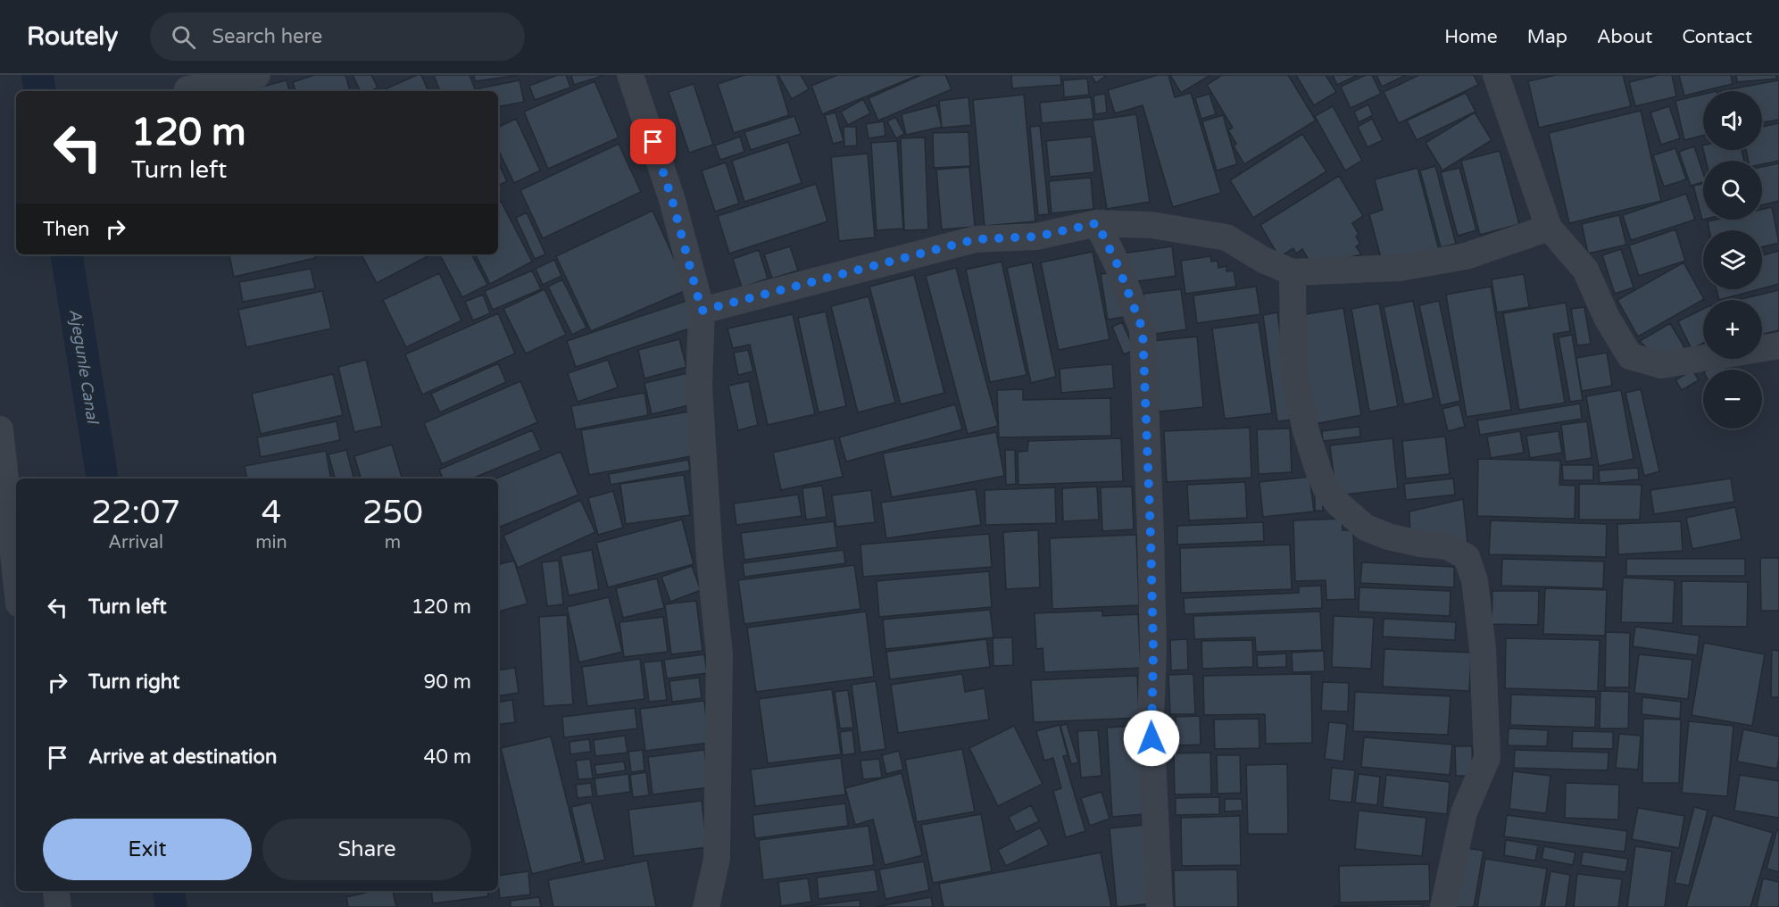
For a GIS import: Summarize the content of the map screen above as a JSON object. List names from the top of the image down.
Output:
{
  "water": ["Ajegunle Canal"],
  "page": {
    "header": "Routely",
    "search": "Search here",
    "nav": [
      "Home",
      "Map",
      "About",
      "Contact"
    ],
    "map_buttons": ["+", "−"],
    "turn": ["120 m", "Turn left"],
    "then": "Then",
    "eta": [
      "22:07",
      "Arrival",
      "4",
      "min",
      "250",
      "m"
    ],
    "list": [
      {
        "name": "Turn left",
        "value": "120 m"
      },
      {
        "name": "Turn right",
        "value": "90 m"
      },
      {
        "name": "Arrive at destination",
        "value": "40 m"
      }
    ],
    "buttons": ["Exit", "Share"]
  }
}
